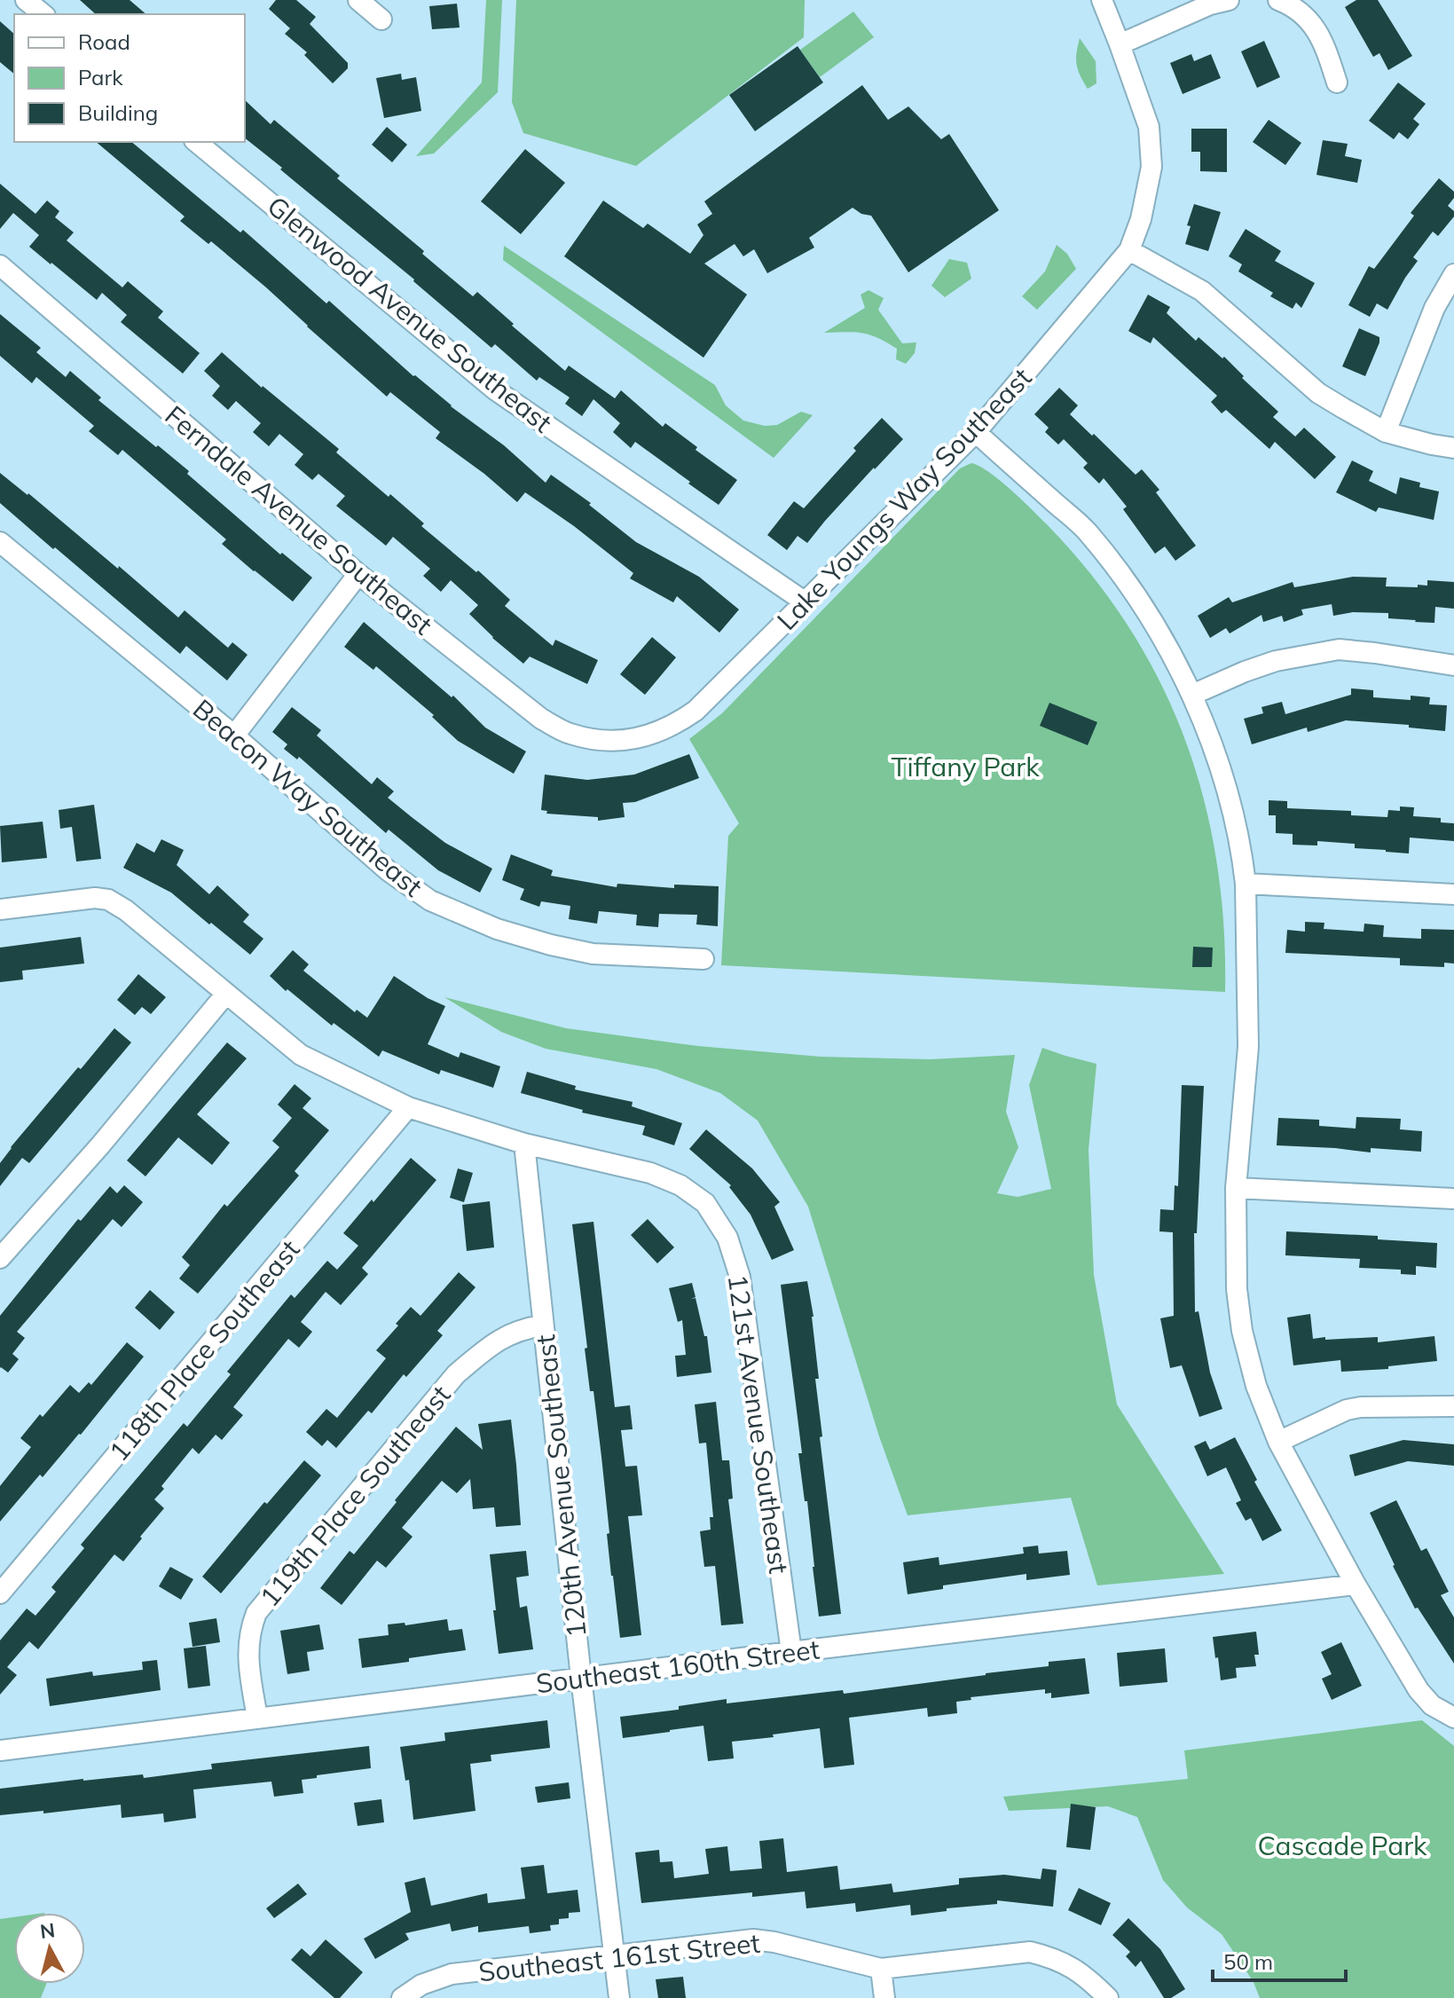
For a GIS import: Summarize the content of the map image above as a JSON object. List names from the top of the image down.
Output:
{
  "streets": {
    "street": [
      "Glenwood Avenue Southeast",
      "Lake Youngs Way Southeast",
      "Ferndale Avenue Southeast",
      "Beacon Way Southeast",
      "118th Place Southeast",
      "121st Avenue Southeast",
      "120th Avenue Southeast",
      "119th Place Southeast",
      "Southeast 160th Street",
      "Southeast 161st Street"
    ]
  },
  "crossings": [
    ["Glenwood Avenue Southeast", "Lake Youngs Way Southeast"],
    ["Lake Youngs Way Southeast", "Ferndale Avenue Southeast"],
    ["121st Avenue Southeast", "120th Avenue Southeast"],
    ["121st Avenue Southeast", "Southeast 160th Street"],
    ["120th Avenue Southeast", "119th Place Southeast"],
    ["120th Avenue Southeast", "Southeast 160th Street"],
    ["120th Avenue Southeast", "Southeast 161st Street"],
    ["119th Place Southeast", "Southeast 160th Street"]
  ],
  "parks": ["Tiffany Park", "Cascade Park"],
  "legend": ["Road", "Park", "Building"],
  "scale_bar": "50 m",
  "north": "top"
}
